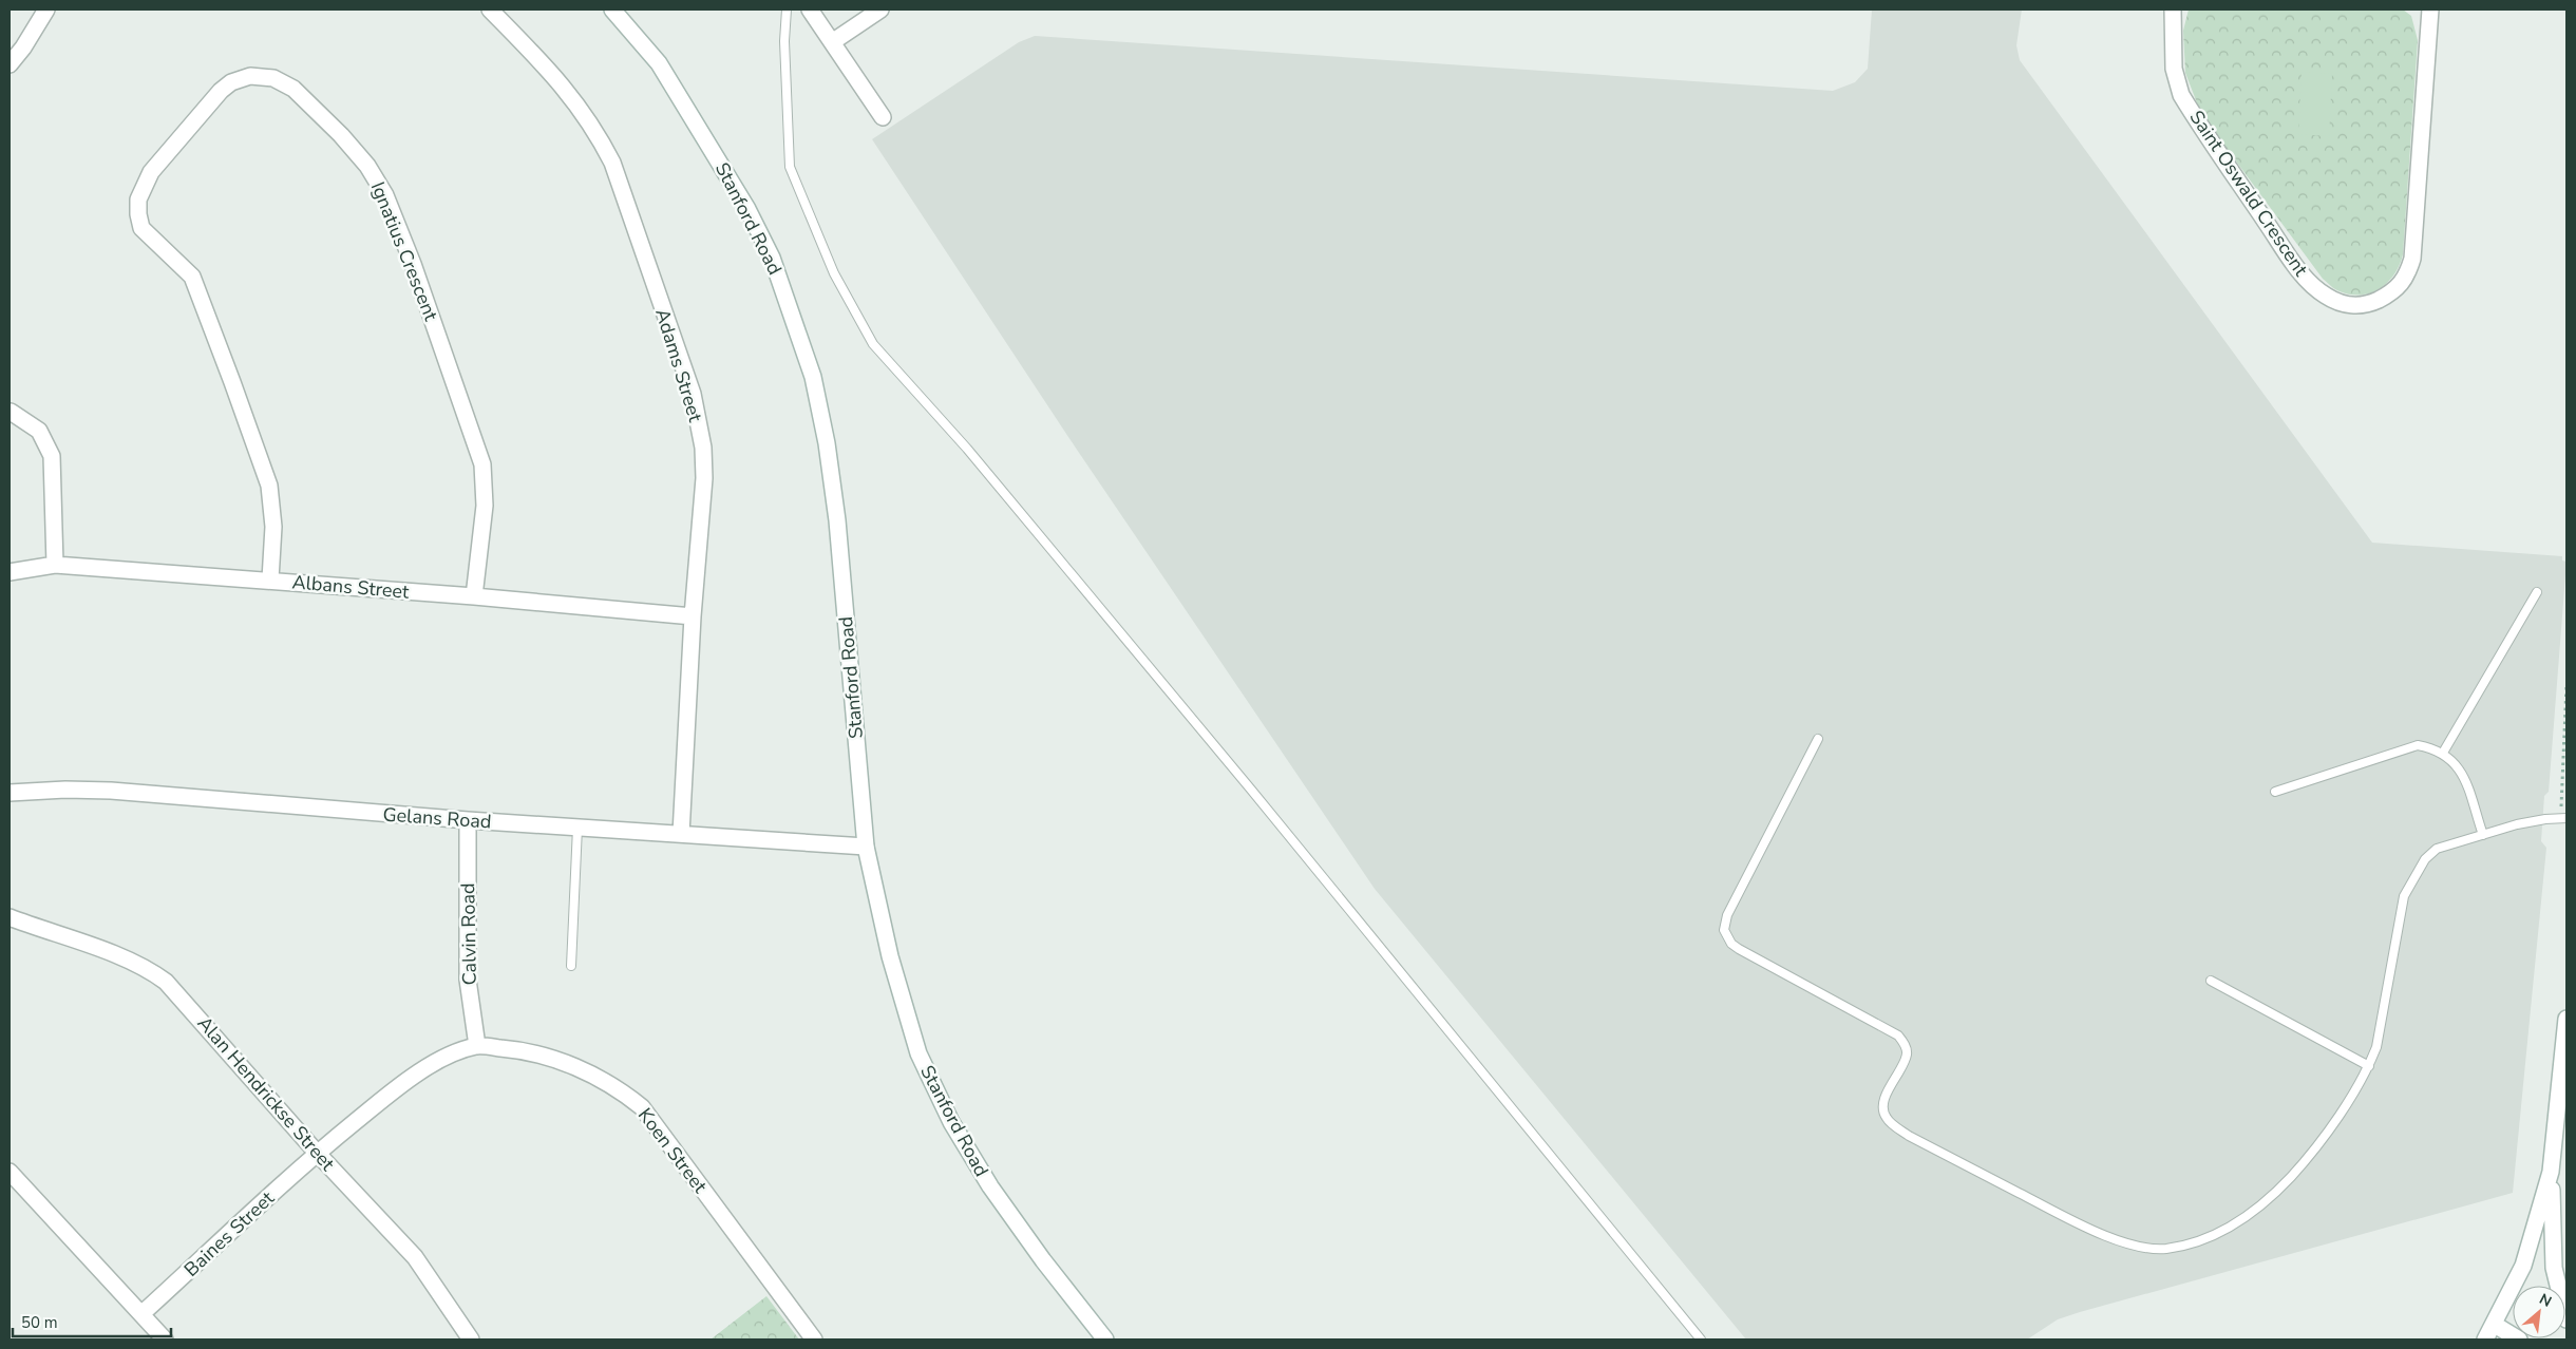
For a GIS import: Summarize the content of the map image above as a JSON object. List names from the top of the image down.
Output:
{
  "streets": {
    "street": [
      "Saint Oswald Crescent",
      "Stanford Road",
      "Ignatius Crescent",
      "Adams Street",
      "Albans Street",
      "Gelans Road",
      "Calvin Road",
      "Alan Hendrickse Street",
      "Koen Street",
      "Baines Street"
    ]
  },
  "crossings": [
    ["Stanford Road", "Gelans Road"],
    ["Ignatius Crescent", "Albans Street"],
    ["Adams Street", "Albans Street"],
    ["Adams Street", "Gelans Road"],
    ["Gelans Road", "Calvin Road"],
    ["Calvin Road", "Koen Street"],
    ["Alan Hendrickse Street", "Koen Street"],
    ["Alan Hendrickse Street", "Baines Street"],
    ["Koen Street", "Baines Street"]
  ],
  "scale_bar": "50 m",
  "north": "top right"
}
